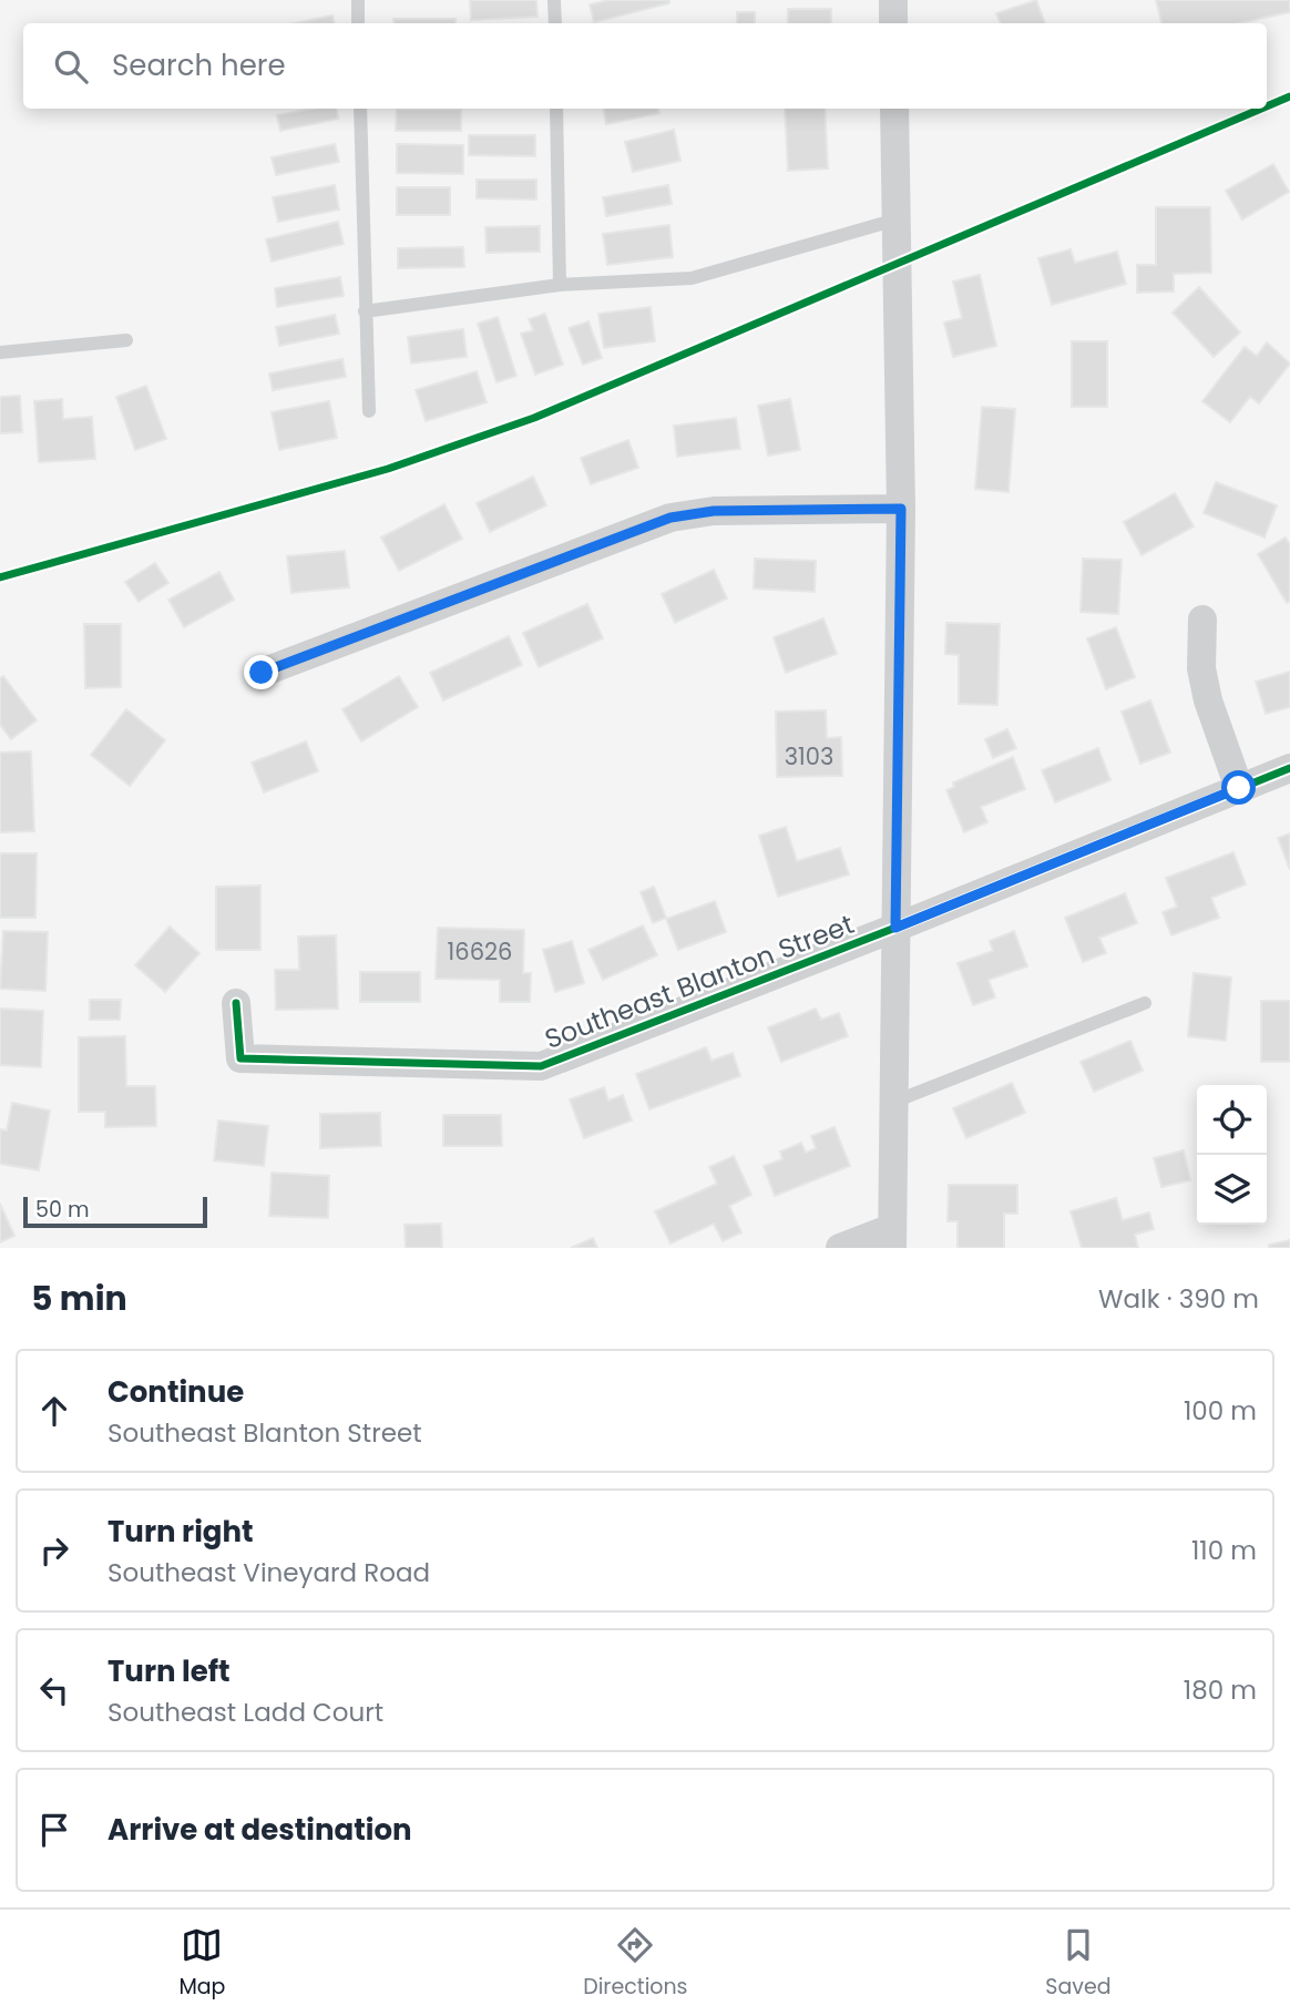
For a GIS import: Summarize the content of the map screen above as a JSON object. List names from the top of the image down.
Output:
{
  "streets": {
    "street": ["Southeast Blanton Street"]
  },
  "house_numbers": ["3103", "16626"],
  "scale_bar": "50 m",
  "page": {
    "search": "Search here",
    "scale": "50 m",
    "heading": ["5 min", "Walk · 390 m"],
    "list": [
      ["Continue", "Southeast Blanton Street", "100 m"],
      ["Turn right", "Southeast Vineyard Road", "110 m"],
      ["Turn left", "Southeast Ladd Court", "180 m"],
      "Arrive at destination"
    ],
    "nav": ["Map", "Directions", "Saved"]
  }
}
